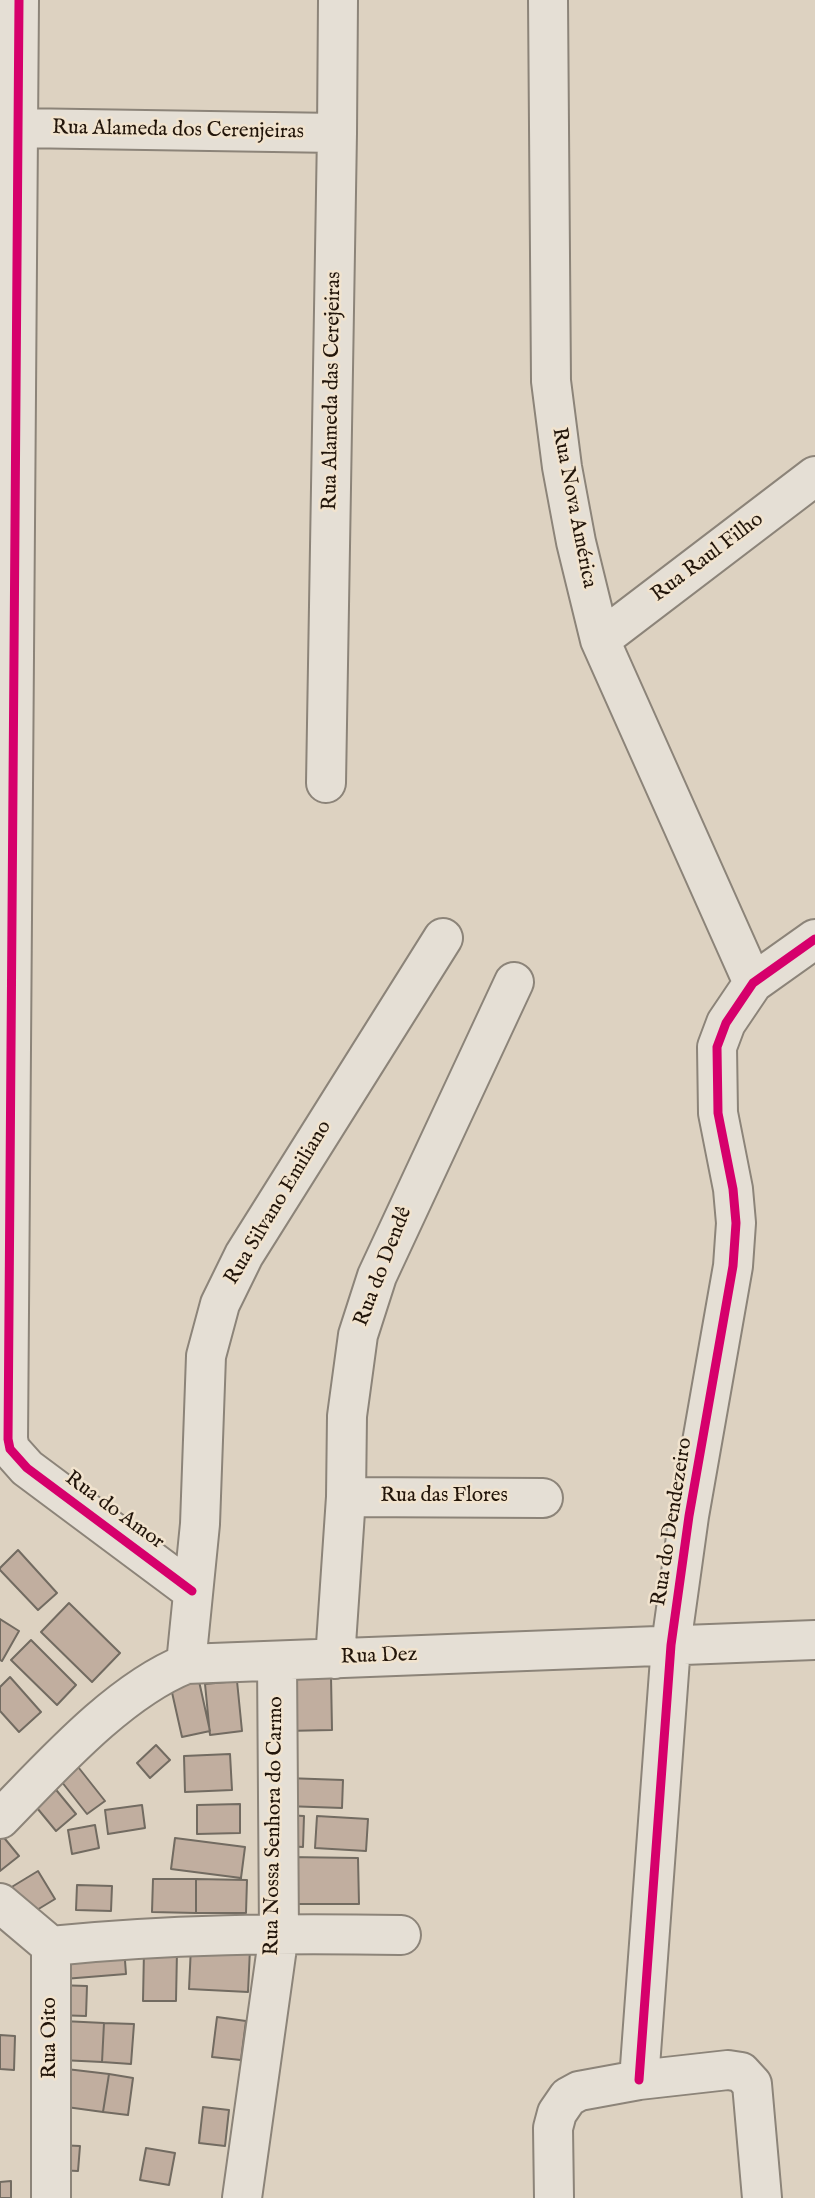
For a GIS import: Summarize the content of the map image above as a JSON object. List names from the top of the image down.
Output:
{
  "streets": {
    "street": [
      "Rua Alameda dos Cerenjeiras",
      "Rua Alameda das Cerejeiras",
      "Rua Nova América",
      "Rua Raul Filho",
      "Rua Silvano Emiliano",
      "Rua do Dendê",
      "Rua das Flores",
      "Rua do Amor",
      "Rua do Dendezeiro",
      "Rua Dez",
      "Rua Nossa Senhora do Carmo",
      "Rua Oito"
    ]
  },
  "crossings": [
    ["Rua Alameda dos Cerenjeiras", "Rua Alameda das Cerejeiras"],
    ["Rua Nova América", "Rua Raul Filho"],
    ["Rua Nova América", "Rua do Dendezeiro"],
    ["Rua Silvano Emiliano", "Rua do Amor"],
    ["Rua Silvano Emiliano", "Rua Dez"],
    ["Rua do Dendê", "Rua das Flores"],
    ["Rua do Dendê", "Rua Dez"],
    ["Rua do Dendezeiro", "Rua Dez"],
    ["Rua Dez", "Rua Nossa Senhora do Carmo"]
  ]
}
